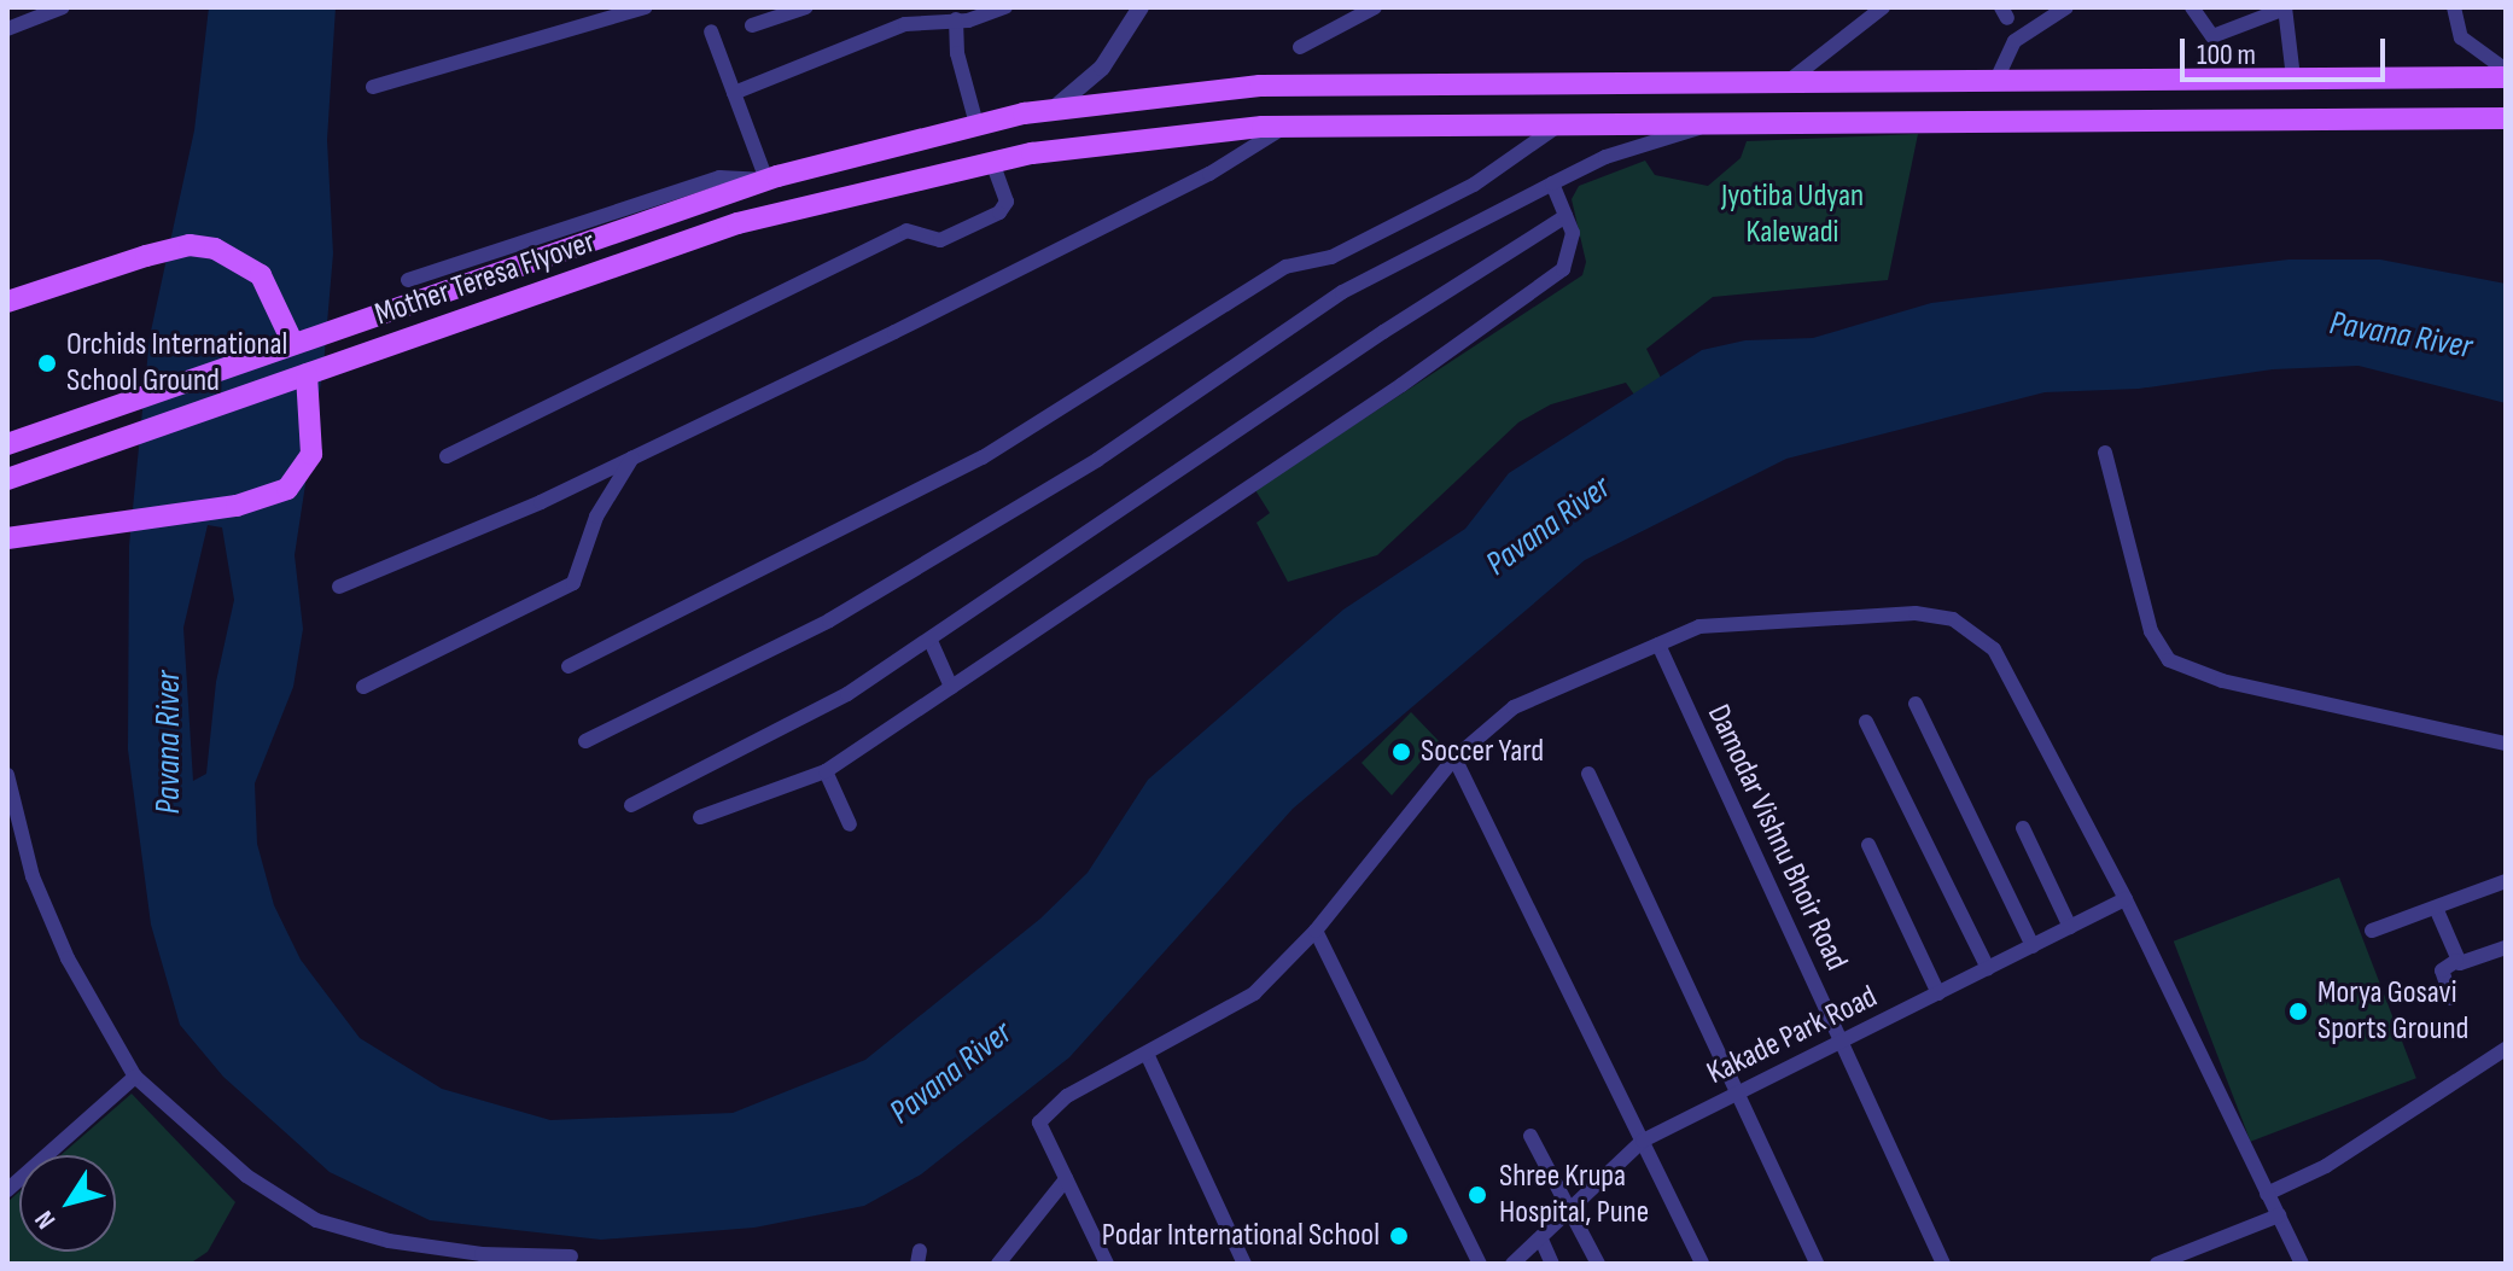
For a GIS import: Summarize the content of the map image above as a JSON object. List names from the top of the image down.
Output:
{
  "streets": {
    "main road": ["Mother Teresa Flyover"],
    "street": ["Damodar Vishnu Bhoir Road", "Kakade Park Road"]
  },
  "crossings": [
    ["Damodar Vishnu Bhoir Road", "Kakade Park Road"]
  ],
  "water": ["Pavana River"],
  "parks": ["Jyotiba Udyan Kalewadi"],
  "places": [
    "Orchids International School Ground",
    "Soccer Yard",
    "Morya Gosavi Sports Ground",
    "Shree Krupa Hospital, Pune",
    "Podar International School"
  ],
  "scale_bar": "100 m",
  "north": "bottom left"
}
